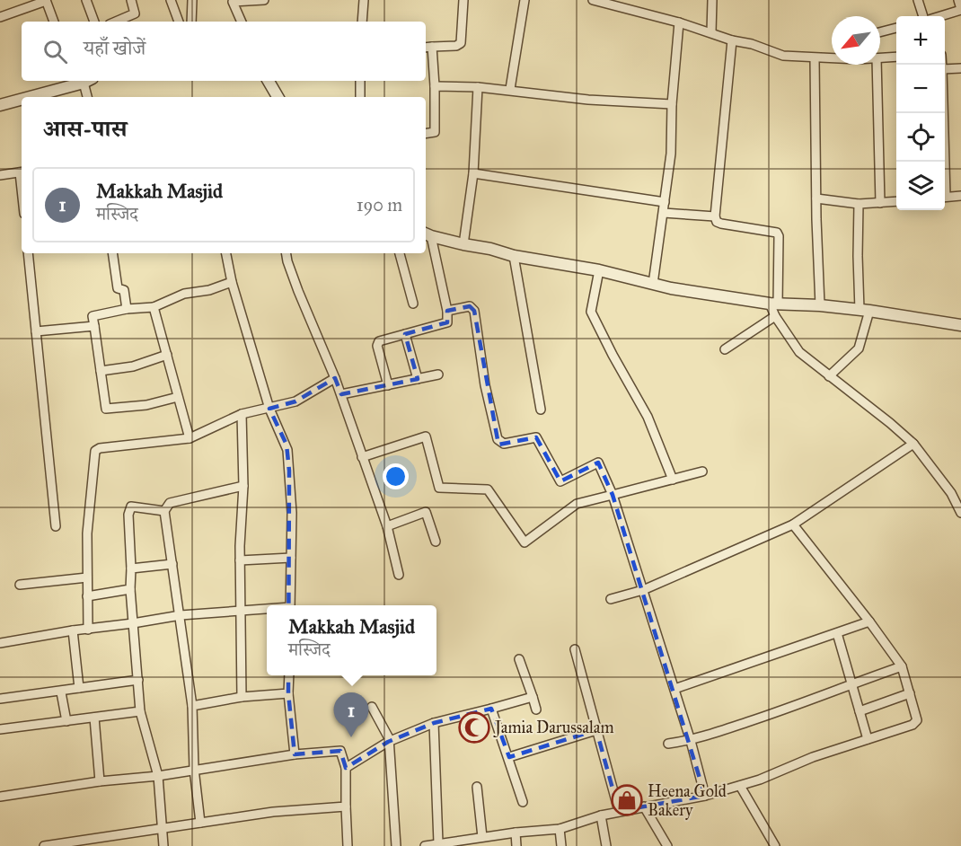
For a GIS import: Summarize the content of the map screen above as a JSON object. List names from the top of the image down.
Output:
{
  "places": {
    "mosque": ["Jamia Darussalam"],
    "shop": ["Heena Gold Bakery"]
  },
  "north": "bottom left",
  "page": {
    "map_buttons": ["+", "−"],
    "search": "यहाँ खोजें",
    "heading": "आस-पास",
    "list": [
      {
        "mark": "1",
        "name": "Makkah Masjid",
        "note": "मस्जिद",
        "value": "190 m"
      }
    ],
    "popup": ["Makkah Masjid", "मस्जिद"],
    "pins": "1"
  }
}
